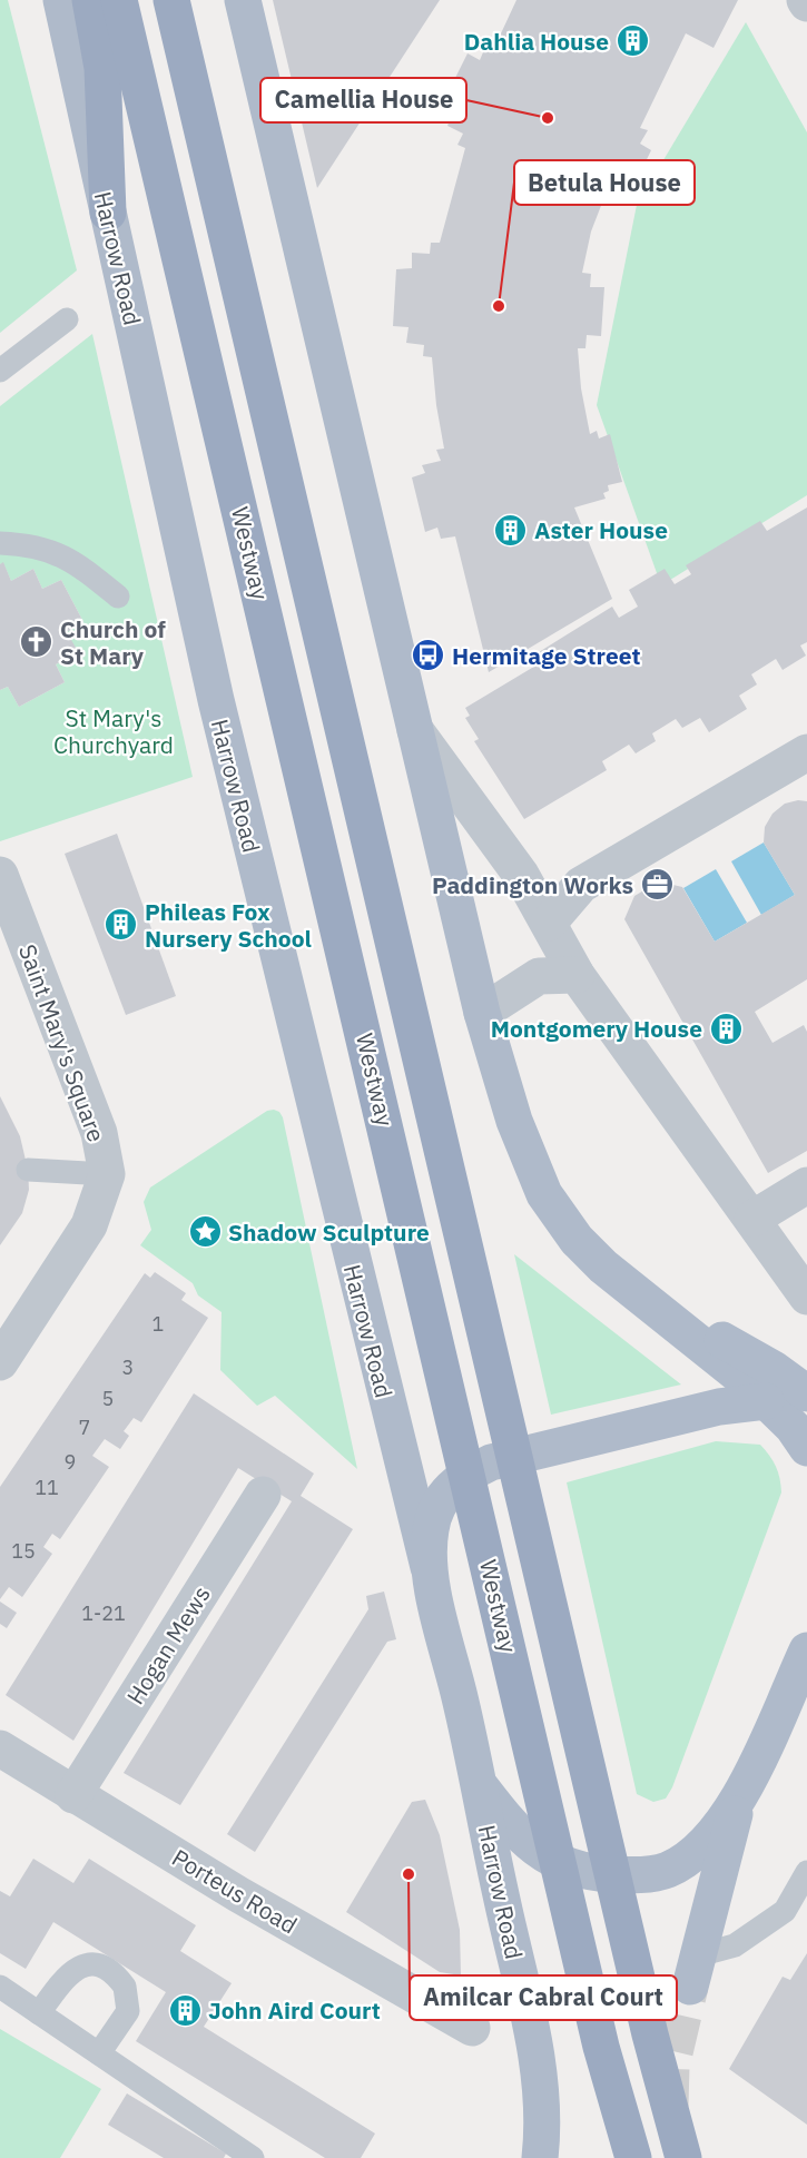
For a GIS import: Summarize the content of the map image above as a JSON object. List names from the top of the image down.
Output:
{
  "streets": {
    "highway": ["Westway"],
    "main road": ["Harrow Road"],
    "street": ["Saint Mary's Square", "Hogan Mews", "Porteus Road"]
  },
  "crossings": [
    ["Hogan Mews", "Porteus Road"]
  ],
  "parks": ["St Mary's Churchyard"],
  "places": {
    "building": [
      "Dahlia House",
      "Aster House",
      "Phileas Fox Nursery School",
      "Montgomery House",
      "John Aird Court"
    ],
    "other": ["Camellia House", "Betula House", "Amilcar Cabral Court"],
    "church": ["Church of St Mary"],
    "bus stop": ["Hermitage Street"],
    "office": ["Paddington Works"],
    "place": ["Shadow Sculpture"]
  },
  "house_numbers": [
    "1",
    "3",
    "5",
    "7",
    "9",
    "11",
    "15",
    "1-21"
  ]
}
